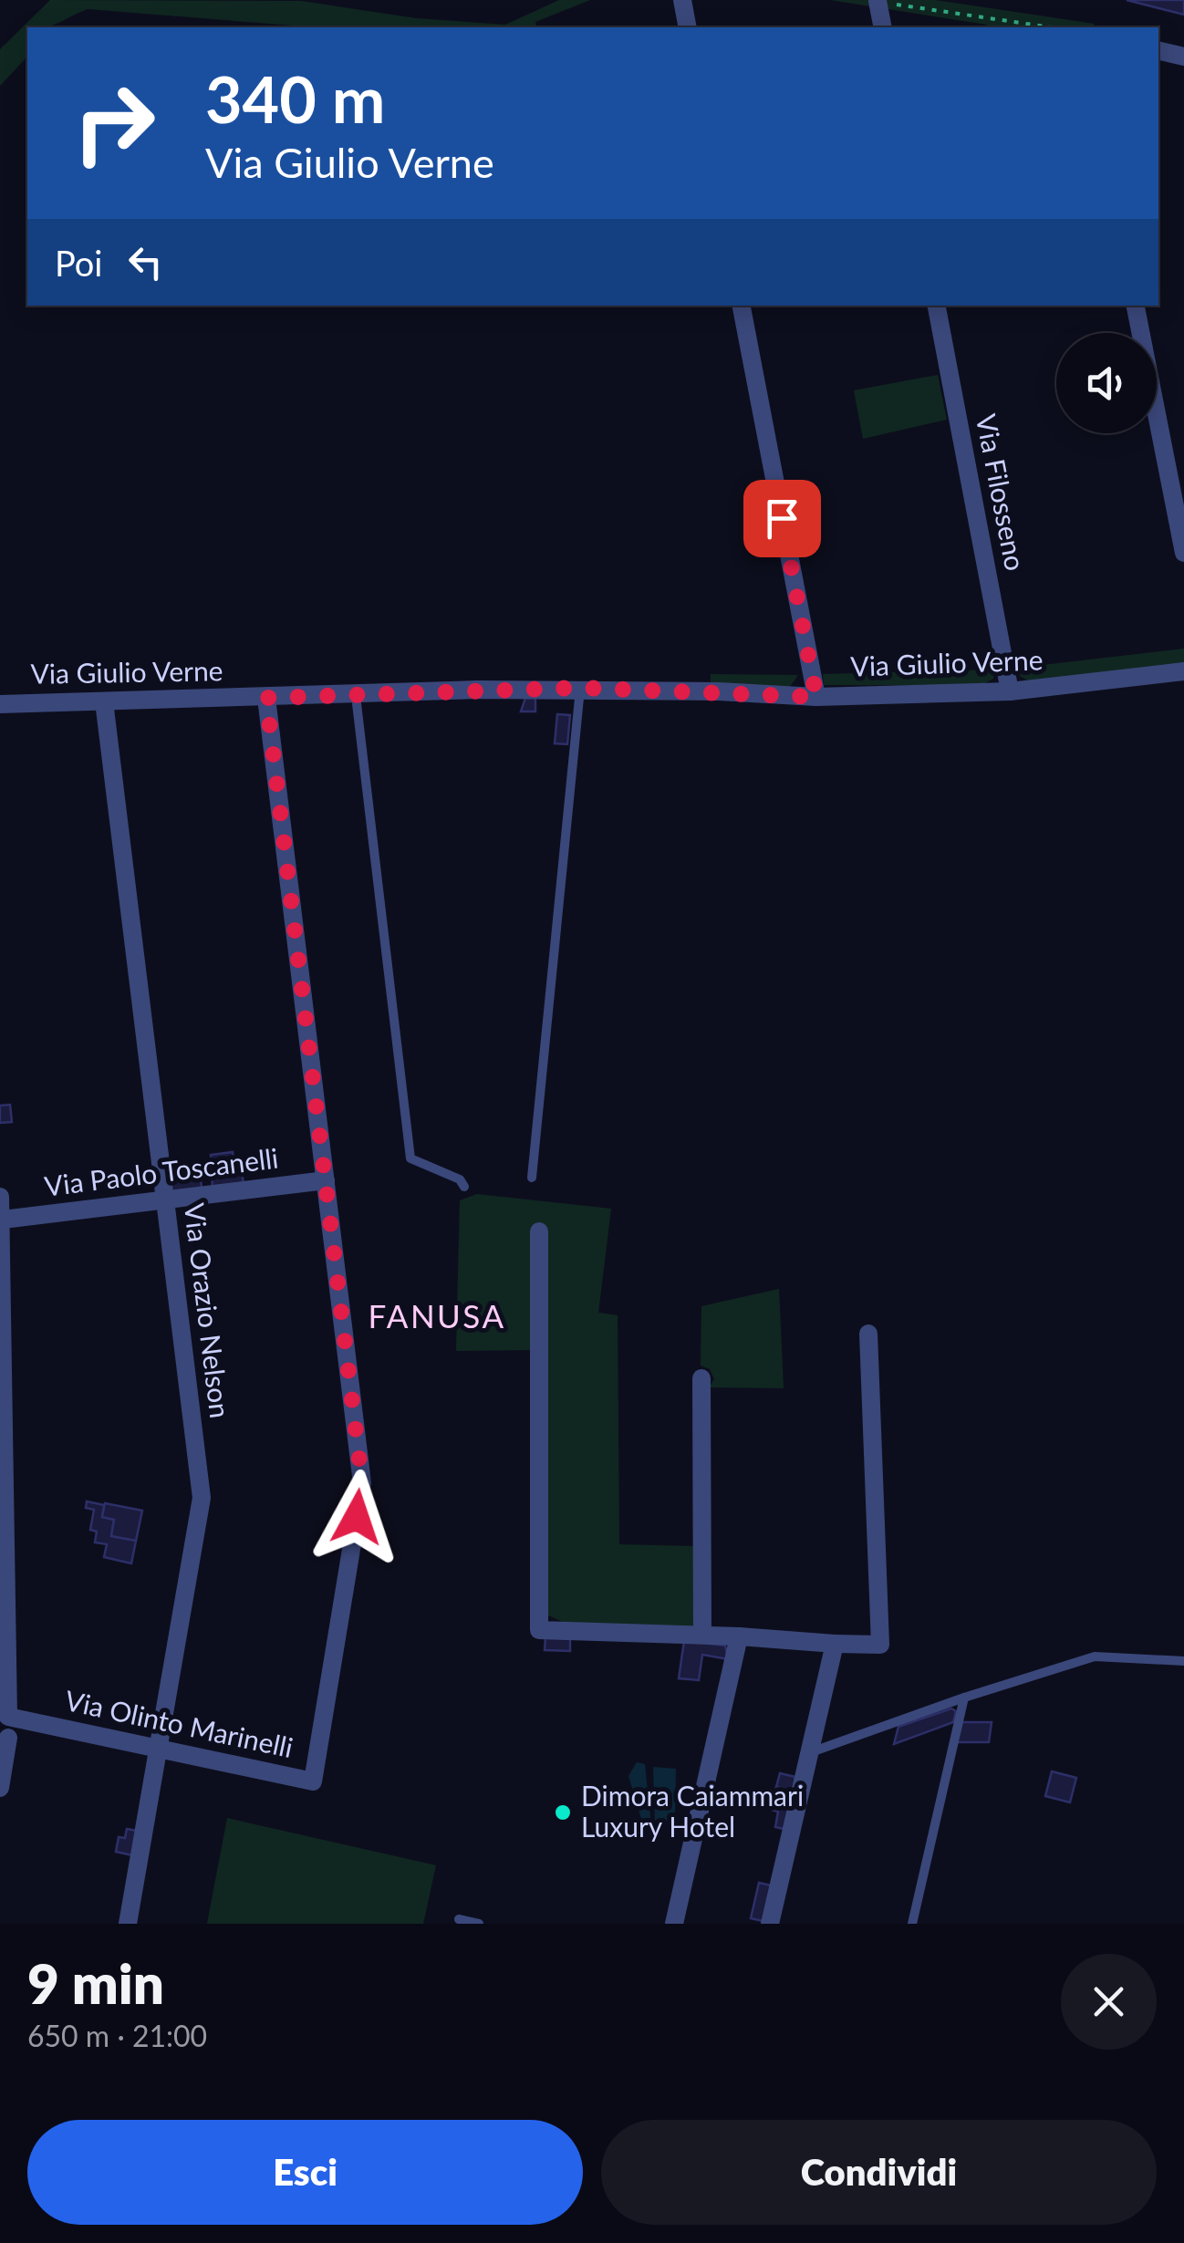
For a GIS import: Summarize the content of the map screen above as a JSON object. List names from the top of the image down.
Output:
{
  "streets": {
    "street": [
      "Via Filosseno",
      "Via Giulio Verne",
      "Via Paolo Toscanelli",
      "Via Orazio Nelson",
      "Via Olinto Marinelli"
    ]
  },
  "crossings": [
    ["Via Filosseno", "Via Giulio Verne"],
    ["Via Giulio Verne", "Via Orazio Nelson"],
    ["Via Giulio Verne", "Via Olinto Marinelli"],
    ["Via Paolo Toscanelli", "Via Orazio Nelson"],
    ["Via Paolo Toscanelli", "Via Olinto Marinelli"],
    ["Via Orazio Nelson", "Via Olinto Marinelli"]
  ],
  "districts": ["FANUSA"],
  "places": ["Dimora Caiammari Luxury Hotel"],
  "page": {
    "turn": ["340 m", "Via Giulio Verne"],
    "then": "Poi",
    "heading": ["9 min", "650 m · 21:00"],
    "buttons": ["Esci", "Condividi"]
  }
}
